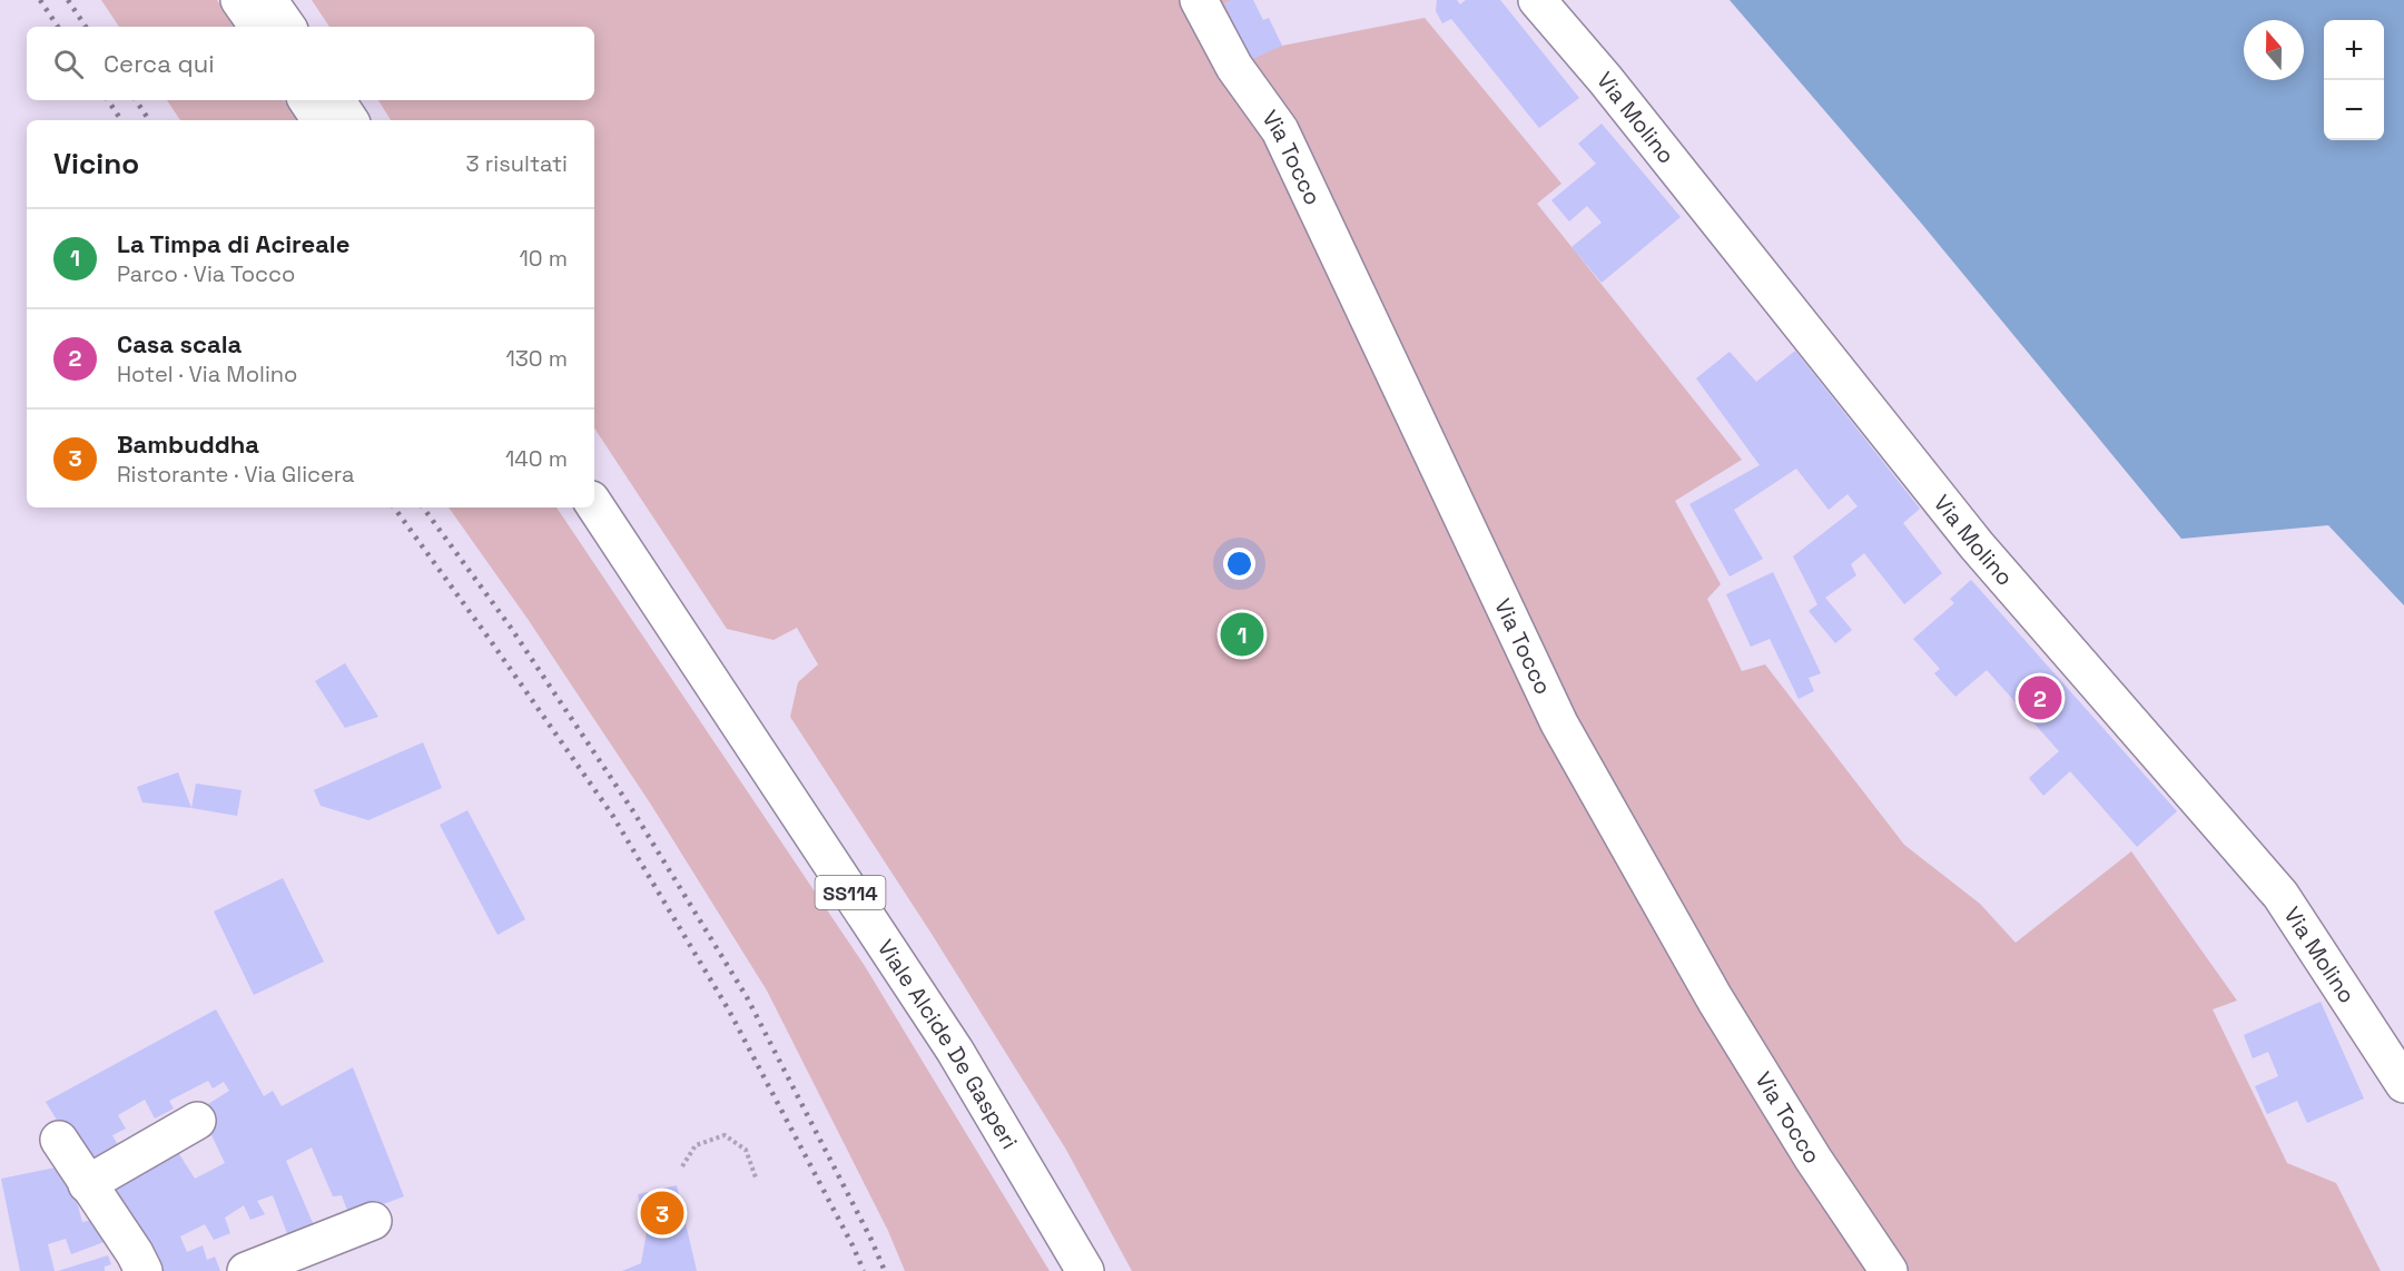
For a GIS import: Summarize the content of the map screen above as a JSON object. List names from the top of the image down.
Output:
{
  "streets": {
    "street": [
      "Via Molino",
      "Via Tocco",
      "SS114",
      "Viale Alcide De Gasperi"
    ]
  },
  "north": "top",
  "page": {
    "map_buttons": ["+", "−"],
    "search": "Cerca qui",
    "heading": ["Vicino", "3 risultati"],
    "list": [
      {
        "mark": "1",
        "name": "La Timpa di Acireale",
        "note": "Parco · Via Tocco",
        "value": "10 m"
      },
      {
        "mark": "2",
        "name": "Casa scala",
        "note": "Hotel · Via Molino",
        "value": "130 m"
      },
      {
        "mark": "3",
        "name": "Bambuddha",
        "note": "Ristorante · Via Glicera",
        "value": "140 m"
      }
    ],
    "pins": ["1", "2", "3"]
  }
}
